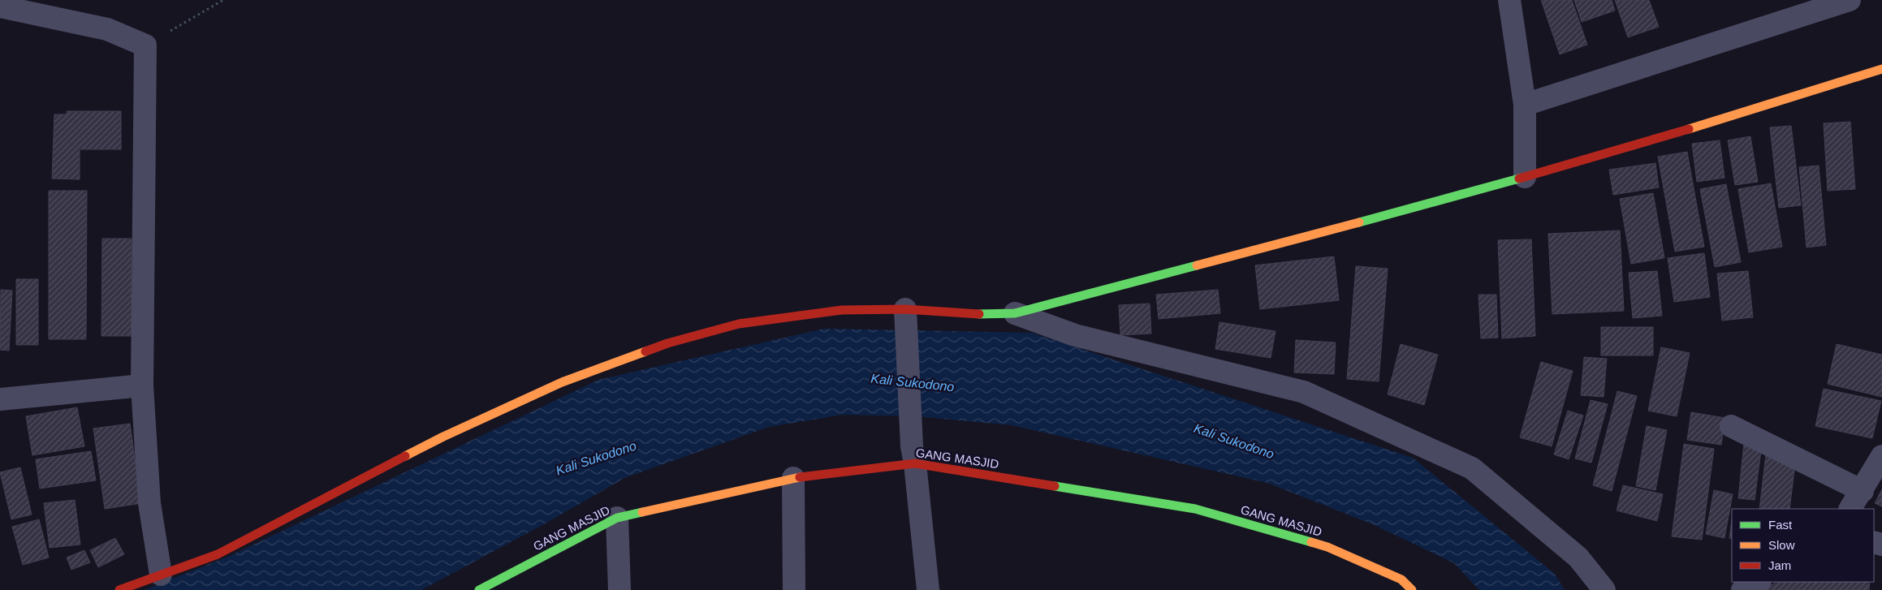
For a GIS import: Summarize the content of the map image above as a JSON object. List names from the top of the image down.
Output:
{
  "streets": {
    "main road": ["GANG MASJID"]
  },
  "water": ["Kali Sukodono"],
  "legend": ["Fast", "Slow", "Jam"]
}
